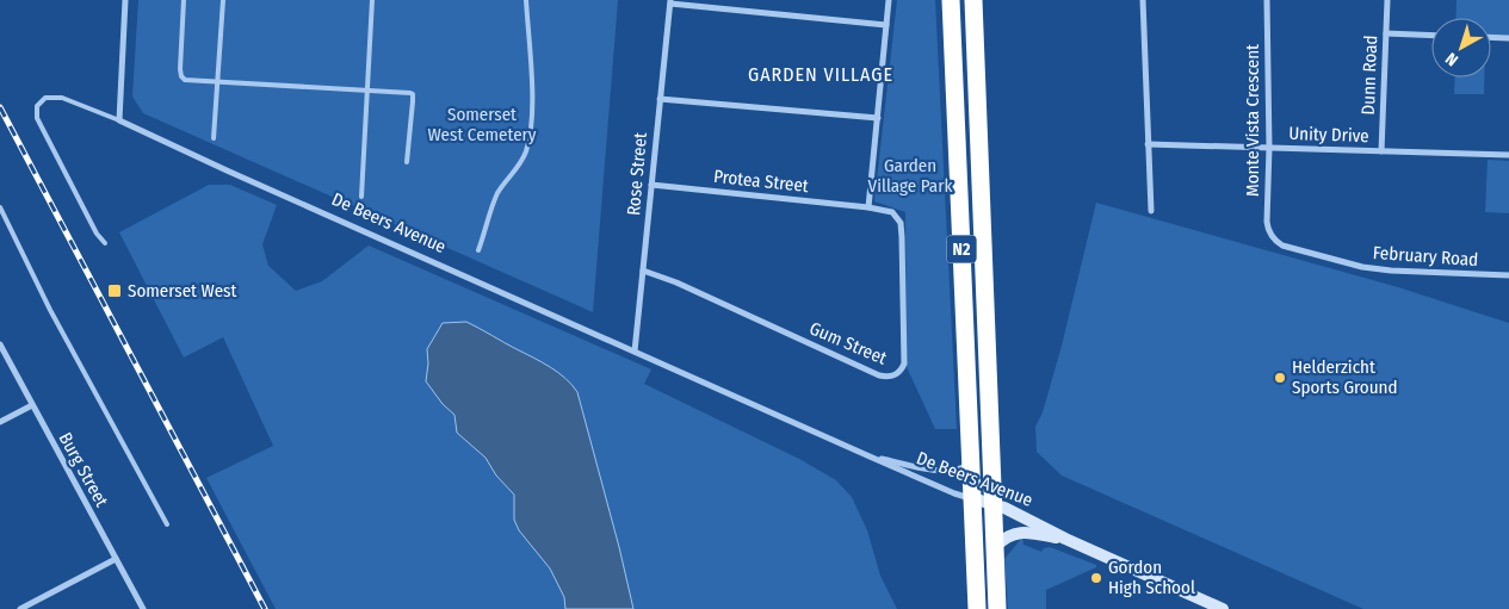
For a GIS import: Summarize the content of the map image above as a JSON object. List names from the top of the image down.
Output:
{
  "streets": {
    "highway": ["N2"],
    "street": [
      "Dunn Road",
      "Monte Vista Crescent",
      "Unity Drive",
      "Rose Street",
      "Protea Street",
      "De Beers Avenue",
      "February Road",
      "Gum Street",
      "Burg Street"
    ]
  },
  "crossings": [
    ["Dunn Road", "Unity Drive"],
    ["Monte Vista Crescent", "Unity Drive"],
    ["Monte Vista Crescent", "February Road"],
    ["Rose Street", "Protea Street"],
    ["Rose Street", "De Beers Avenue"],
    ["Rose Street", "Gum Street"],
    ["Protea Street", "Gum Street"],
    ["De Beers Avenue", "N2"]
  ],
  "districts": ["GARDEN VILLAGE"],
  "parks": ["Somerset West Cemetery", "Garden Village Park"],
  "places": {
    "transit": ["Somerset West"],
    "other": ["Helderzicht Sports Ground", "Gordon High School"]
  },
  "north": "bottom left"
}
